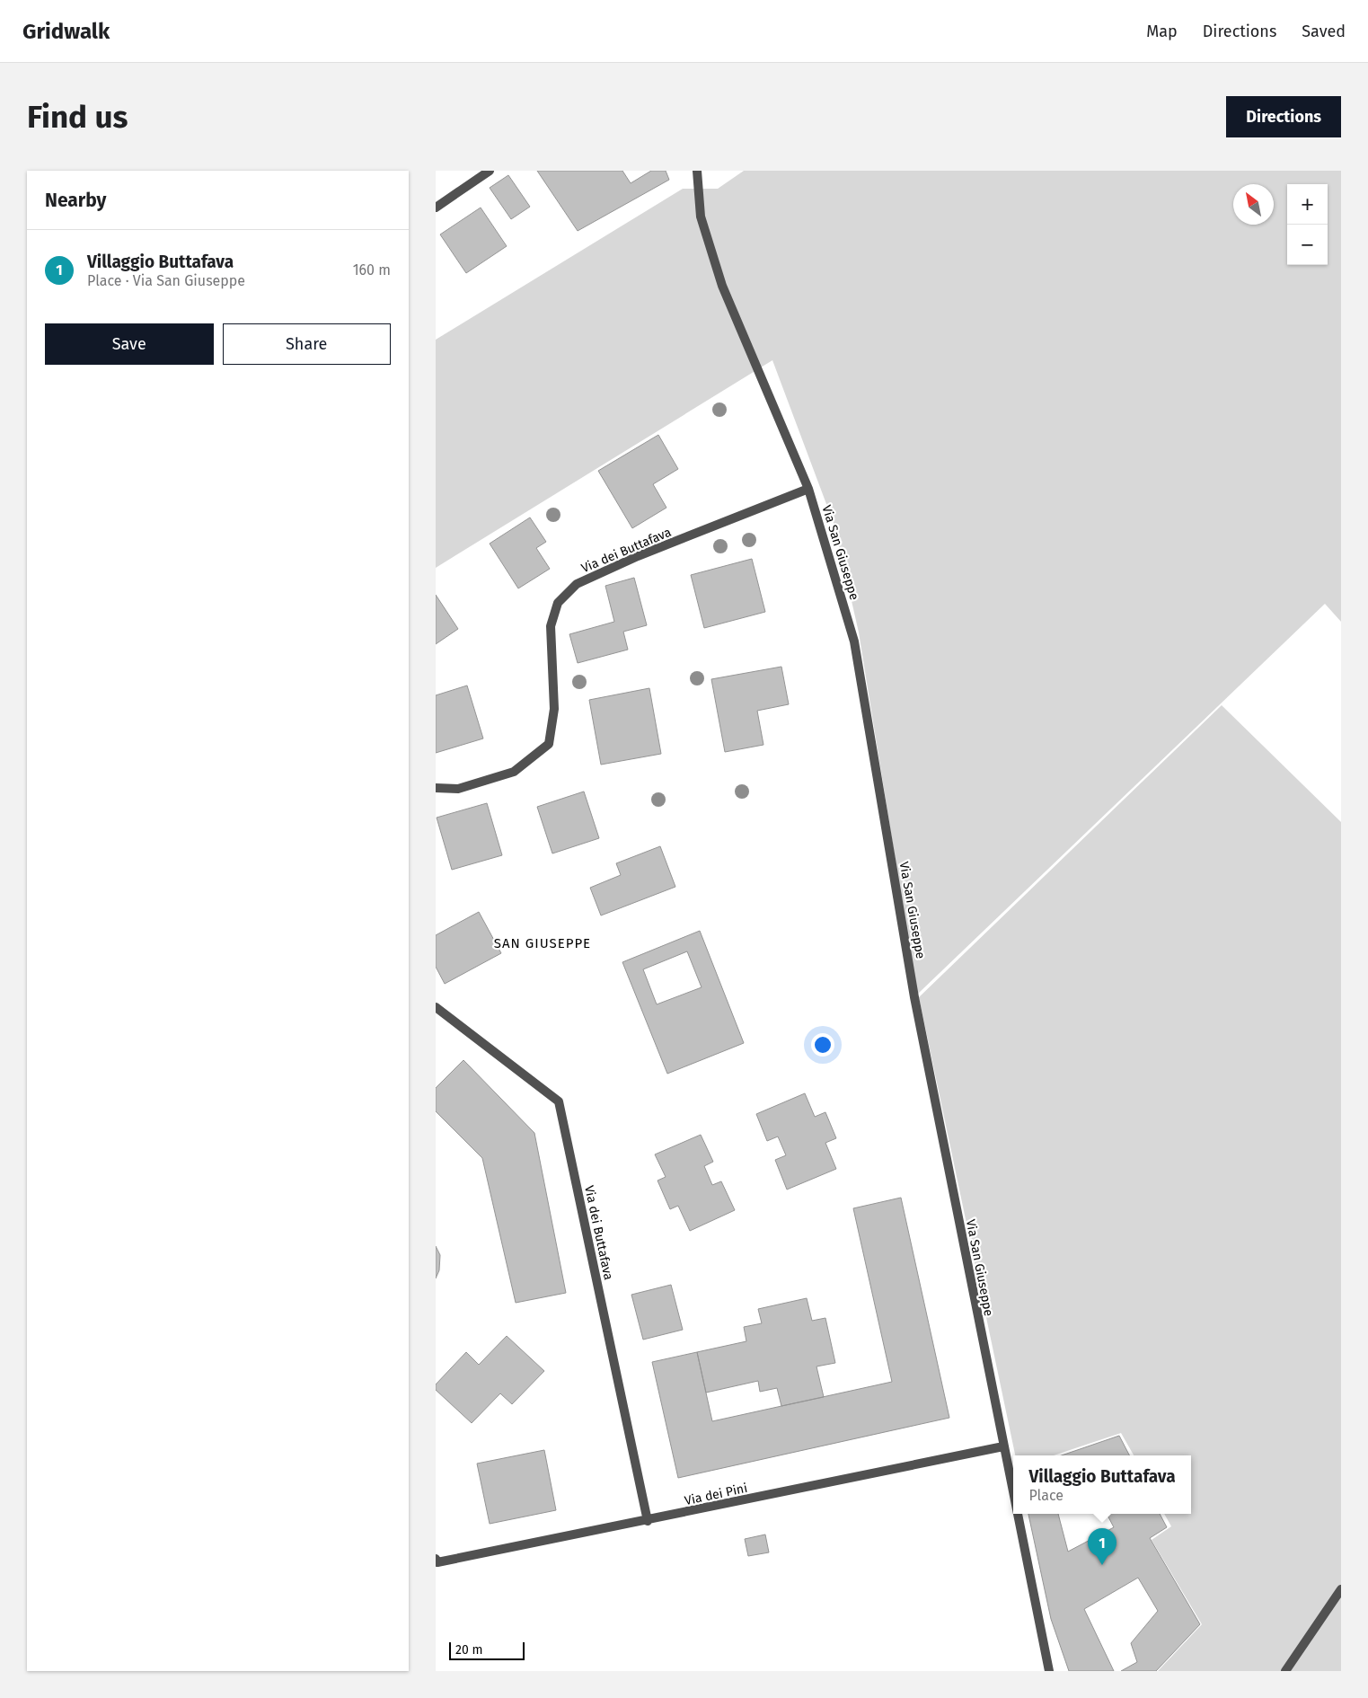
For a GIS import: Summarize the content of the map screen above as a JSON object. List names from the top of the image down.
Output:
{
  "streets": {
    "street": ["Via dei Buttafava", "Via San Giuseppe", "Via dei Pini"]
  },
  "crossings": [
    ["Via dei Buttafava", "Via San Giuseppe"],
    ["Via dei Buttafava", "Via dei Pini"],
    ["Via San Giuseppe", "Via dei Pini"]
  ],
  "districts": ["SAN GIUSEPPE"],
  "scale_bar": "20 m",
  "north": "top left",
  "page": {
    "header": "Gridwalk",
    "nav": ["Map", "Directions", "Saved"],
    "buttons": [
      "Directions",
      ["Save", "Share"]
    ],
    "title": "Find us",
    "heading": "Nearby",
    "map_buttons": ["+", "−"],
    "list": [
      {
        "mark": "1",
        "name": "Villaggio Buttafava",
        "note": "Place · Via San Giuseppe",
        "value": "160 m"
      }
    ],
    "popup": ["Villaggio Buttafava", "Place"],
    "pins": "1",
    "scale": "20 m"
  }
}
